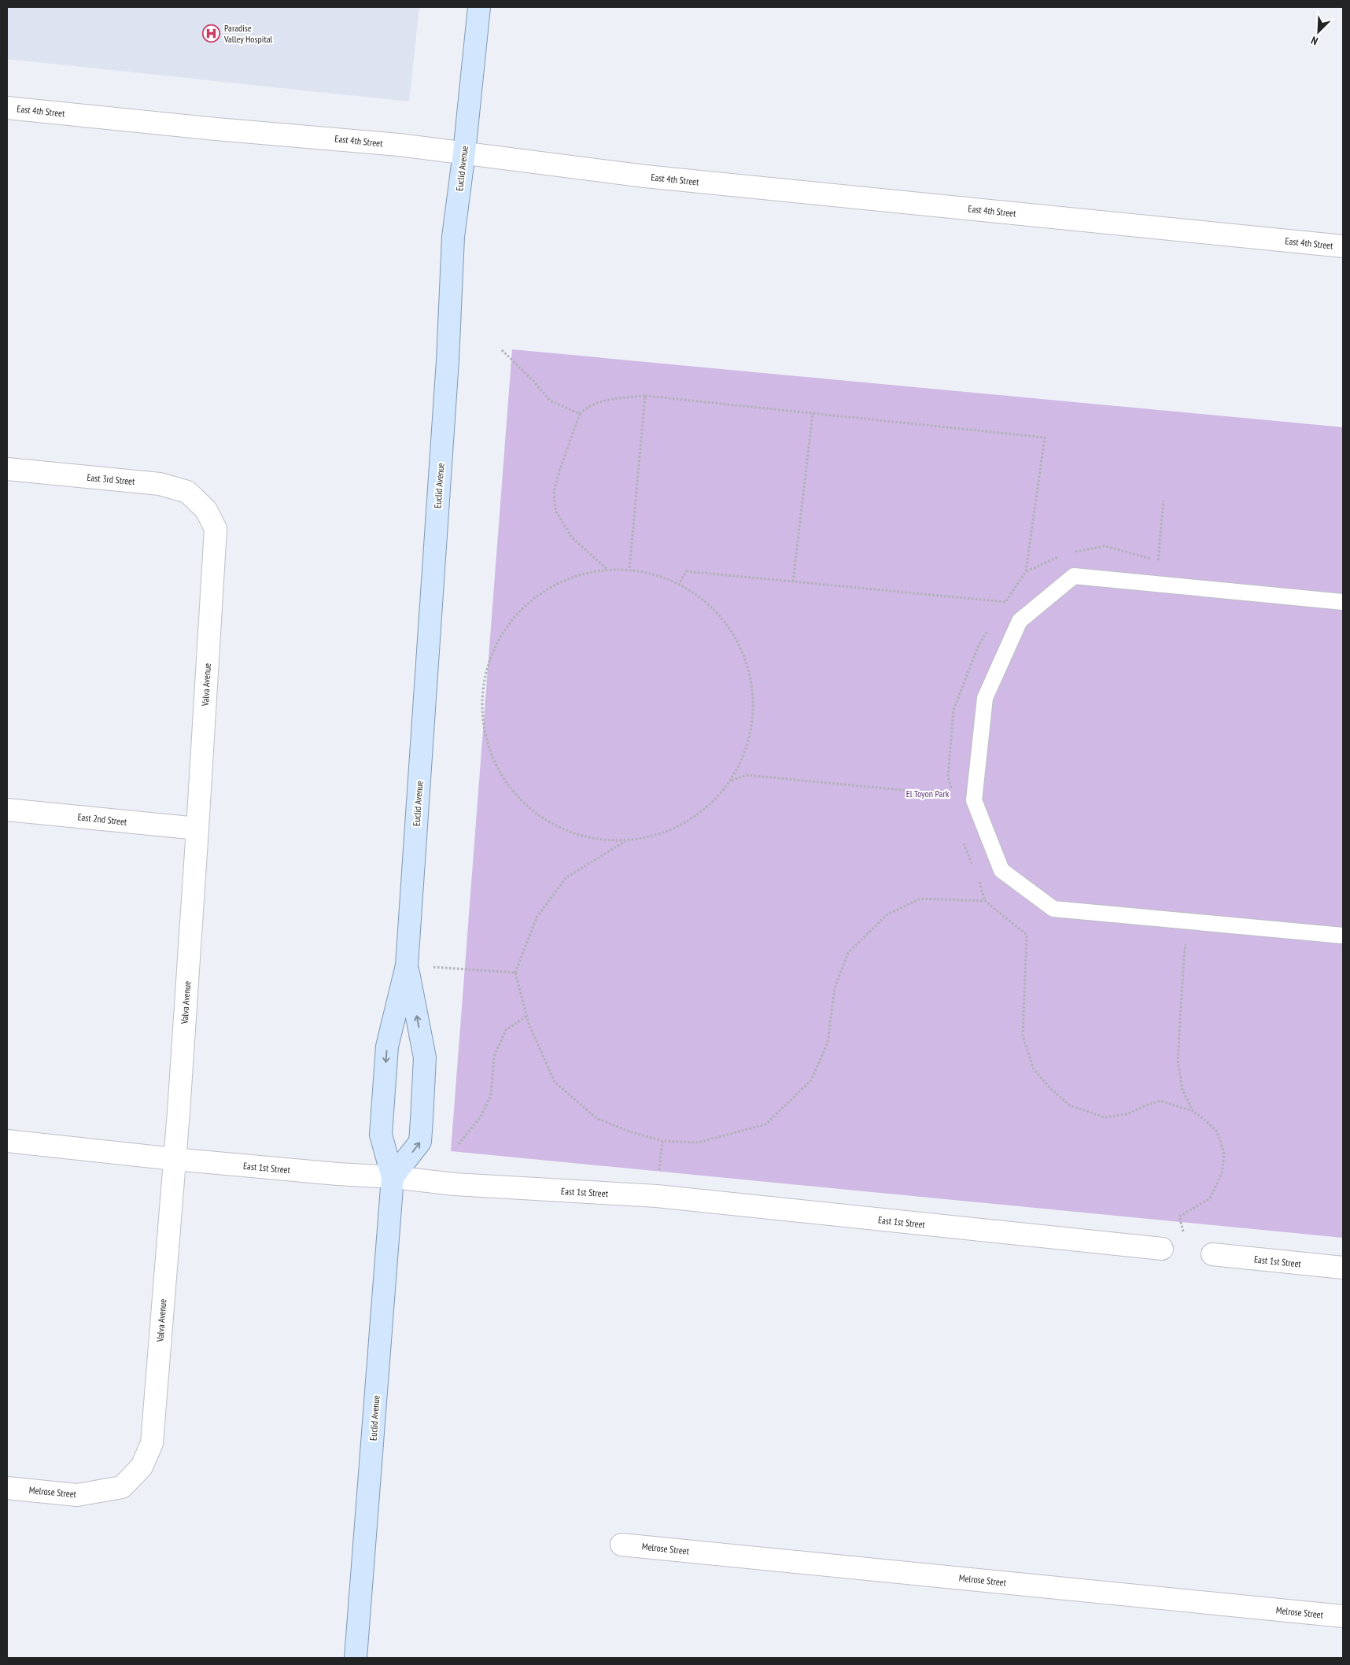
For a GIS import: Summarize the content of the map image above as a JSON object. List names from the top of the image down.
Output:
{
  "streets": {
    "main road": ["Euclid Avenue"],
    "street": [
      "East 4th Street",
      "East 3rd Street",
      "Valva Avenue",
      "East 2nd Street",
      "East 1st Street",
      "Melrose Street"
    ]
  },
  "crossings": [
    ["East 4th Street", "Euclid Avenue"],
    ["Euclid Avenue", "East 1st Street"],
    ["East 3rd Street", "Valva Avenue"],
    ["Valva Avenue", "East 2nd Street"],
    ["Valva Avenue", "East 1st Street"],
    ["Valva Avenue", "Melrose Street"]
  ],
  "parks": ["El Toyon Park"],
  "places": {
    "hospital": ["Paradise Valley Hospital"]
  },
  "north": "bottom left"
}
